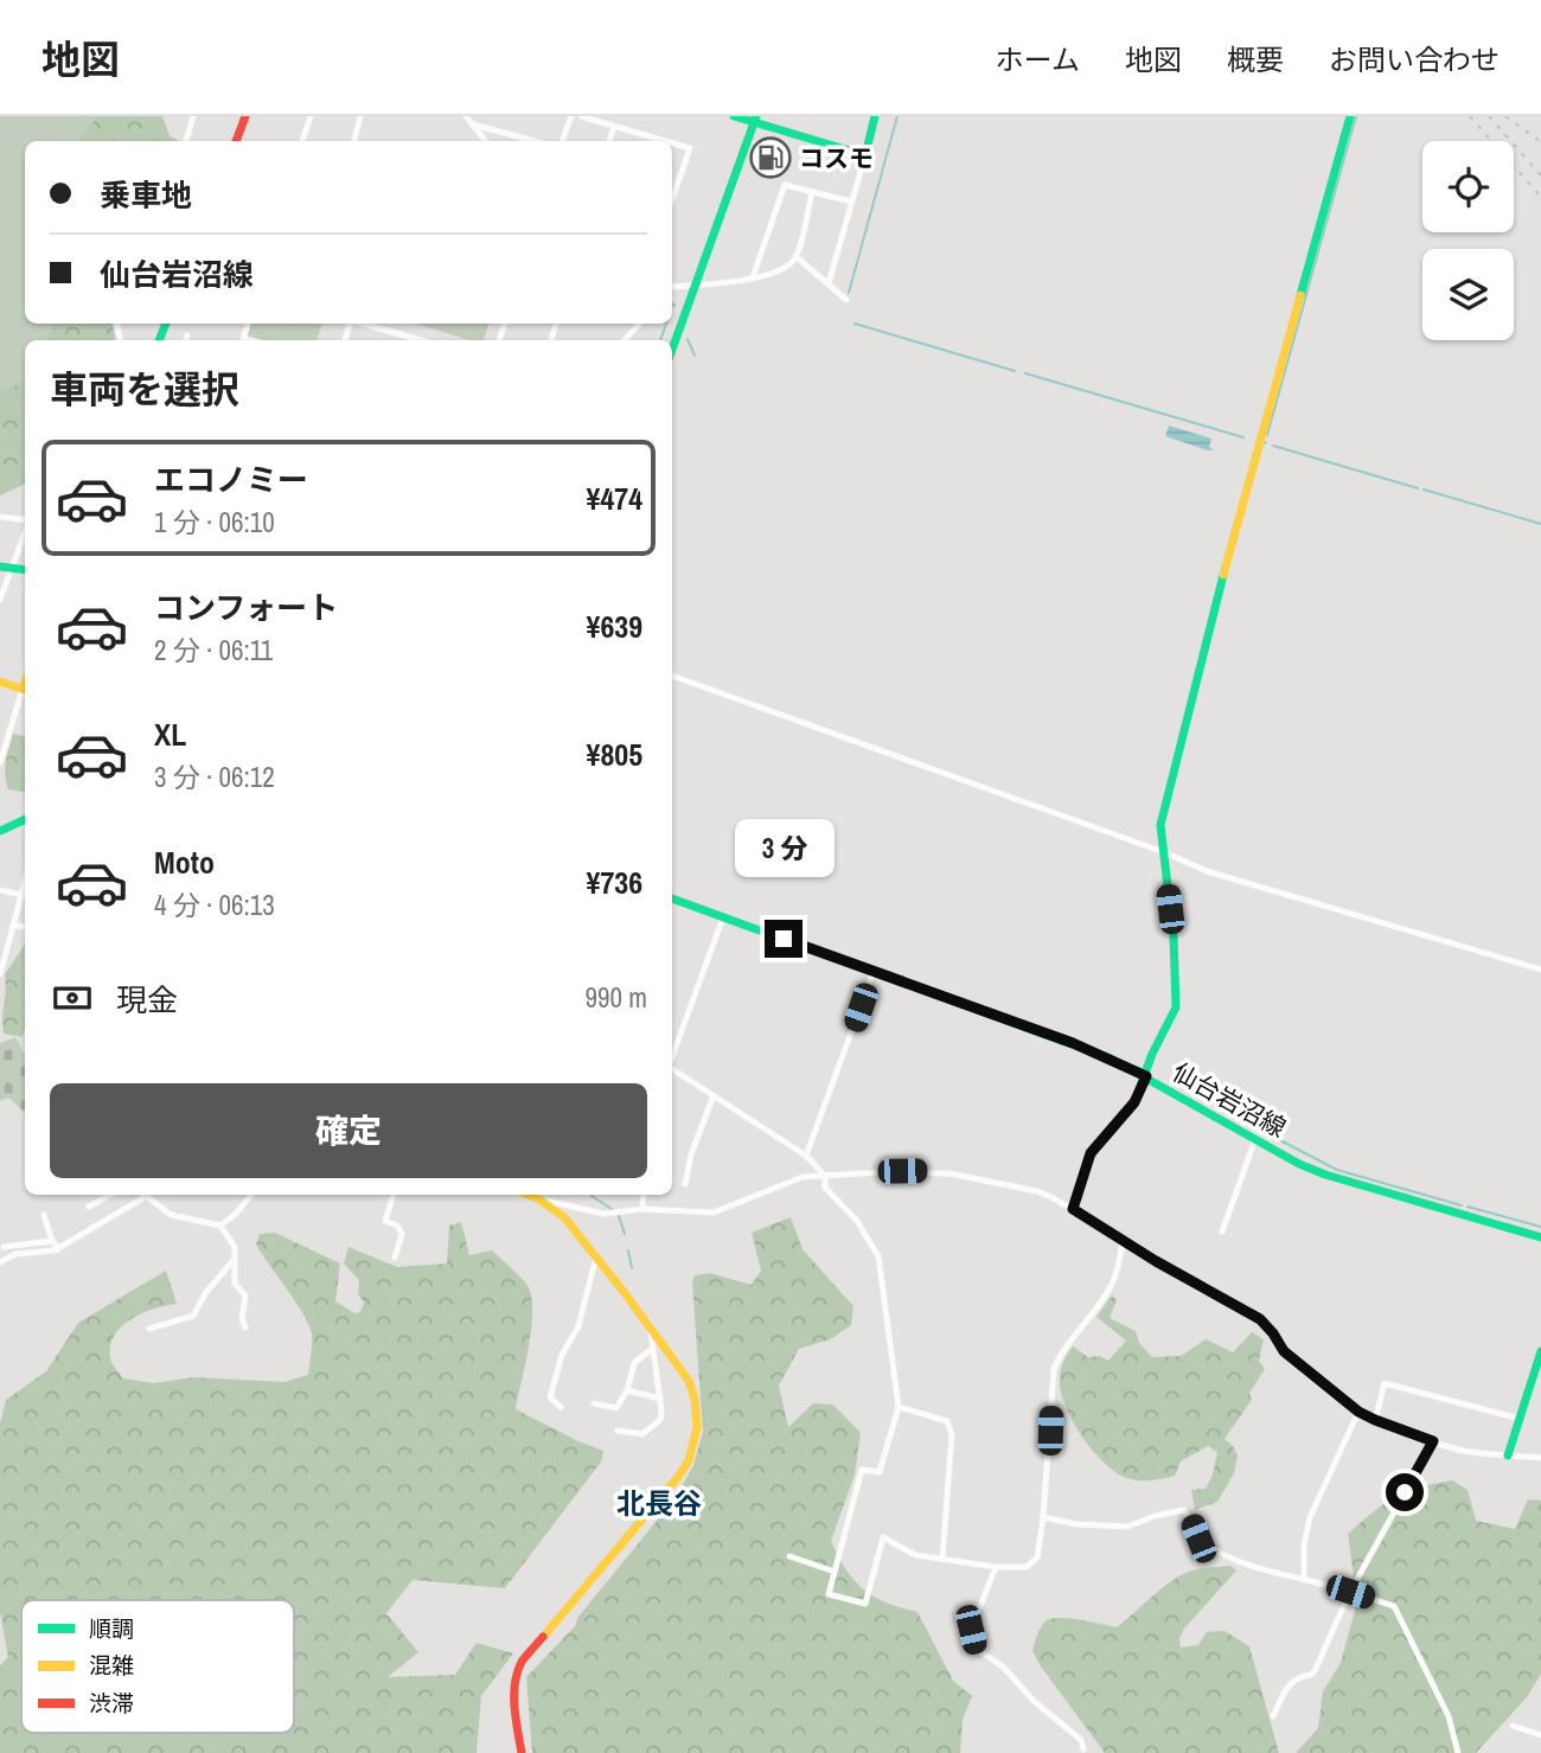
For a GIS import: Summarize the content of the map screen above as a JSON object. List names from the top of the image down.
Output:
{
  "streets": {
    "street": ["仙台岩沼線"]
  },
  "districts": ["北長谷"],
  "places": {
    "fuel station": ["コスモ"]
  },
  "legend": ["順調", "混雑", "渋滞"],
  "page": {
    "header": "地図",
    "nav": [
      "ホーム",
      "地図",
      "概要",
      "お問い合わせ"
    ],
    "banner": ["乗車地", "仙台岩沼線"],
    "heading": "車両を選択",
    "list": [
      {
        "name": "エコノミー",
        "note": "1 分 · 06:10",
        "value": "¥474"
      },
      {
        "name": "コンフォート",
        "note": "2 分 · 06:11",
        "value": "¥639"
      },
      {
        "name": "XL",
        "note": "3 分 · 06:12",
        "value": "¥805"
      },
      {
        "name": "Moto",
        "note": "4 分 · 06:13",
        "value": "¥736"
      }
    ],
    "bubble": "3 分",
    "pay": ["現金", "990 m"],
    "buttons": "確定"
  }
}
